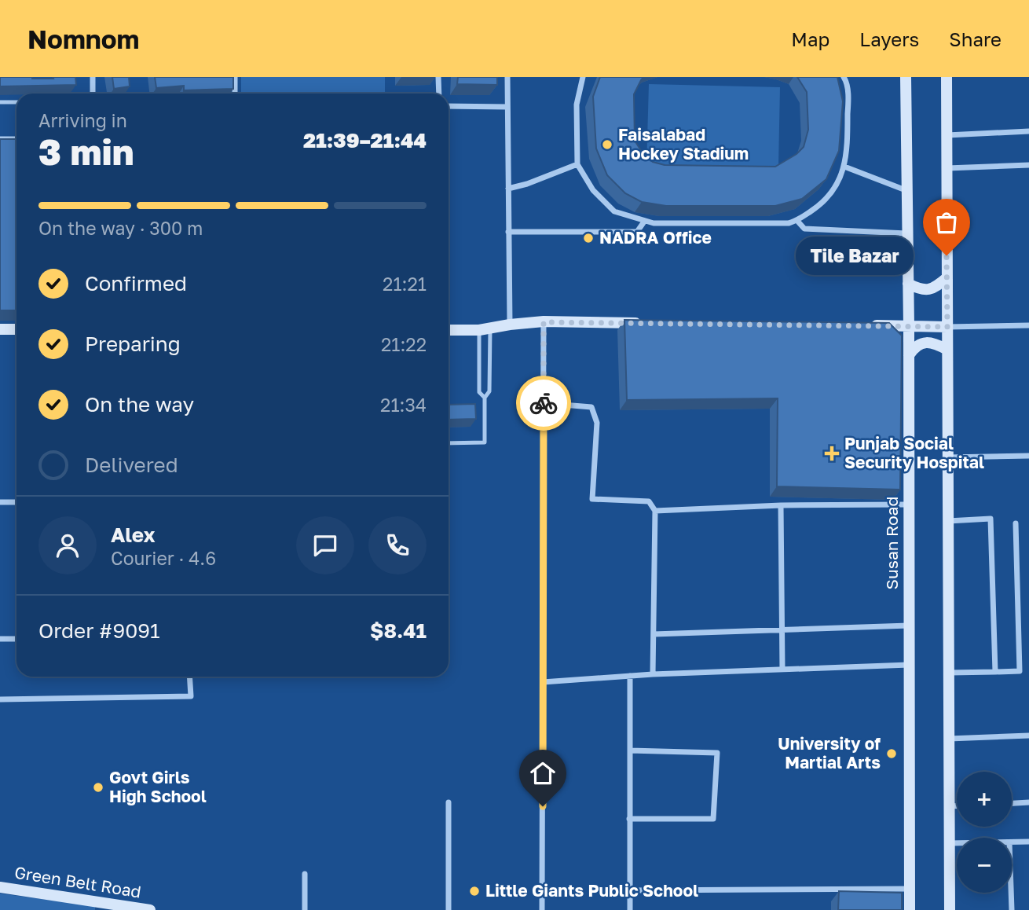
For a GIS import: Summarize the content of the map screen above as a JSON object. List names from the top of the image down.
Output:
{
  "streets": {
    "street": ["Susan Road", "Green Belt Road"]
  },
  "places": {
    "other": [
      "Faisalabad Hockey Stadium",
      "NADRA Office",
      "Tile Bazar",
      "University of Martial Arts",
      "Govt Girls High School",
      "Little Giants Public School"
    ],
    "health": ["Punjab Social Security Hospital"]
  },
  "page": {
    "header": "Nomnom",
    "nav": ["Map", "Layers", "Share"],
    "heading": ["3 min", "Arriving in", "21:39–21:44"],
    "panel": [
      "Alex",
      "Courier · 4.6",
      "Order #9091",
      "$8.41"
    ],
    "bar": "On the way · 300 m",
    "bubble": "Tile Bazar",
    "list": [
      ["Confirmed", "21:21"],
      ["Preparing", "21:22"],
      ["On the way", "21:34"],
      "Delivered"
    ],
    "map_buttons": ["+", "−"]
  }
}
